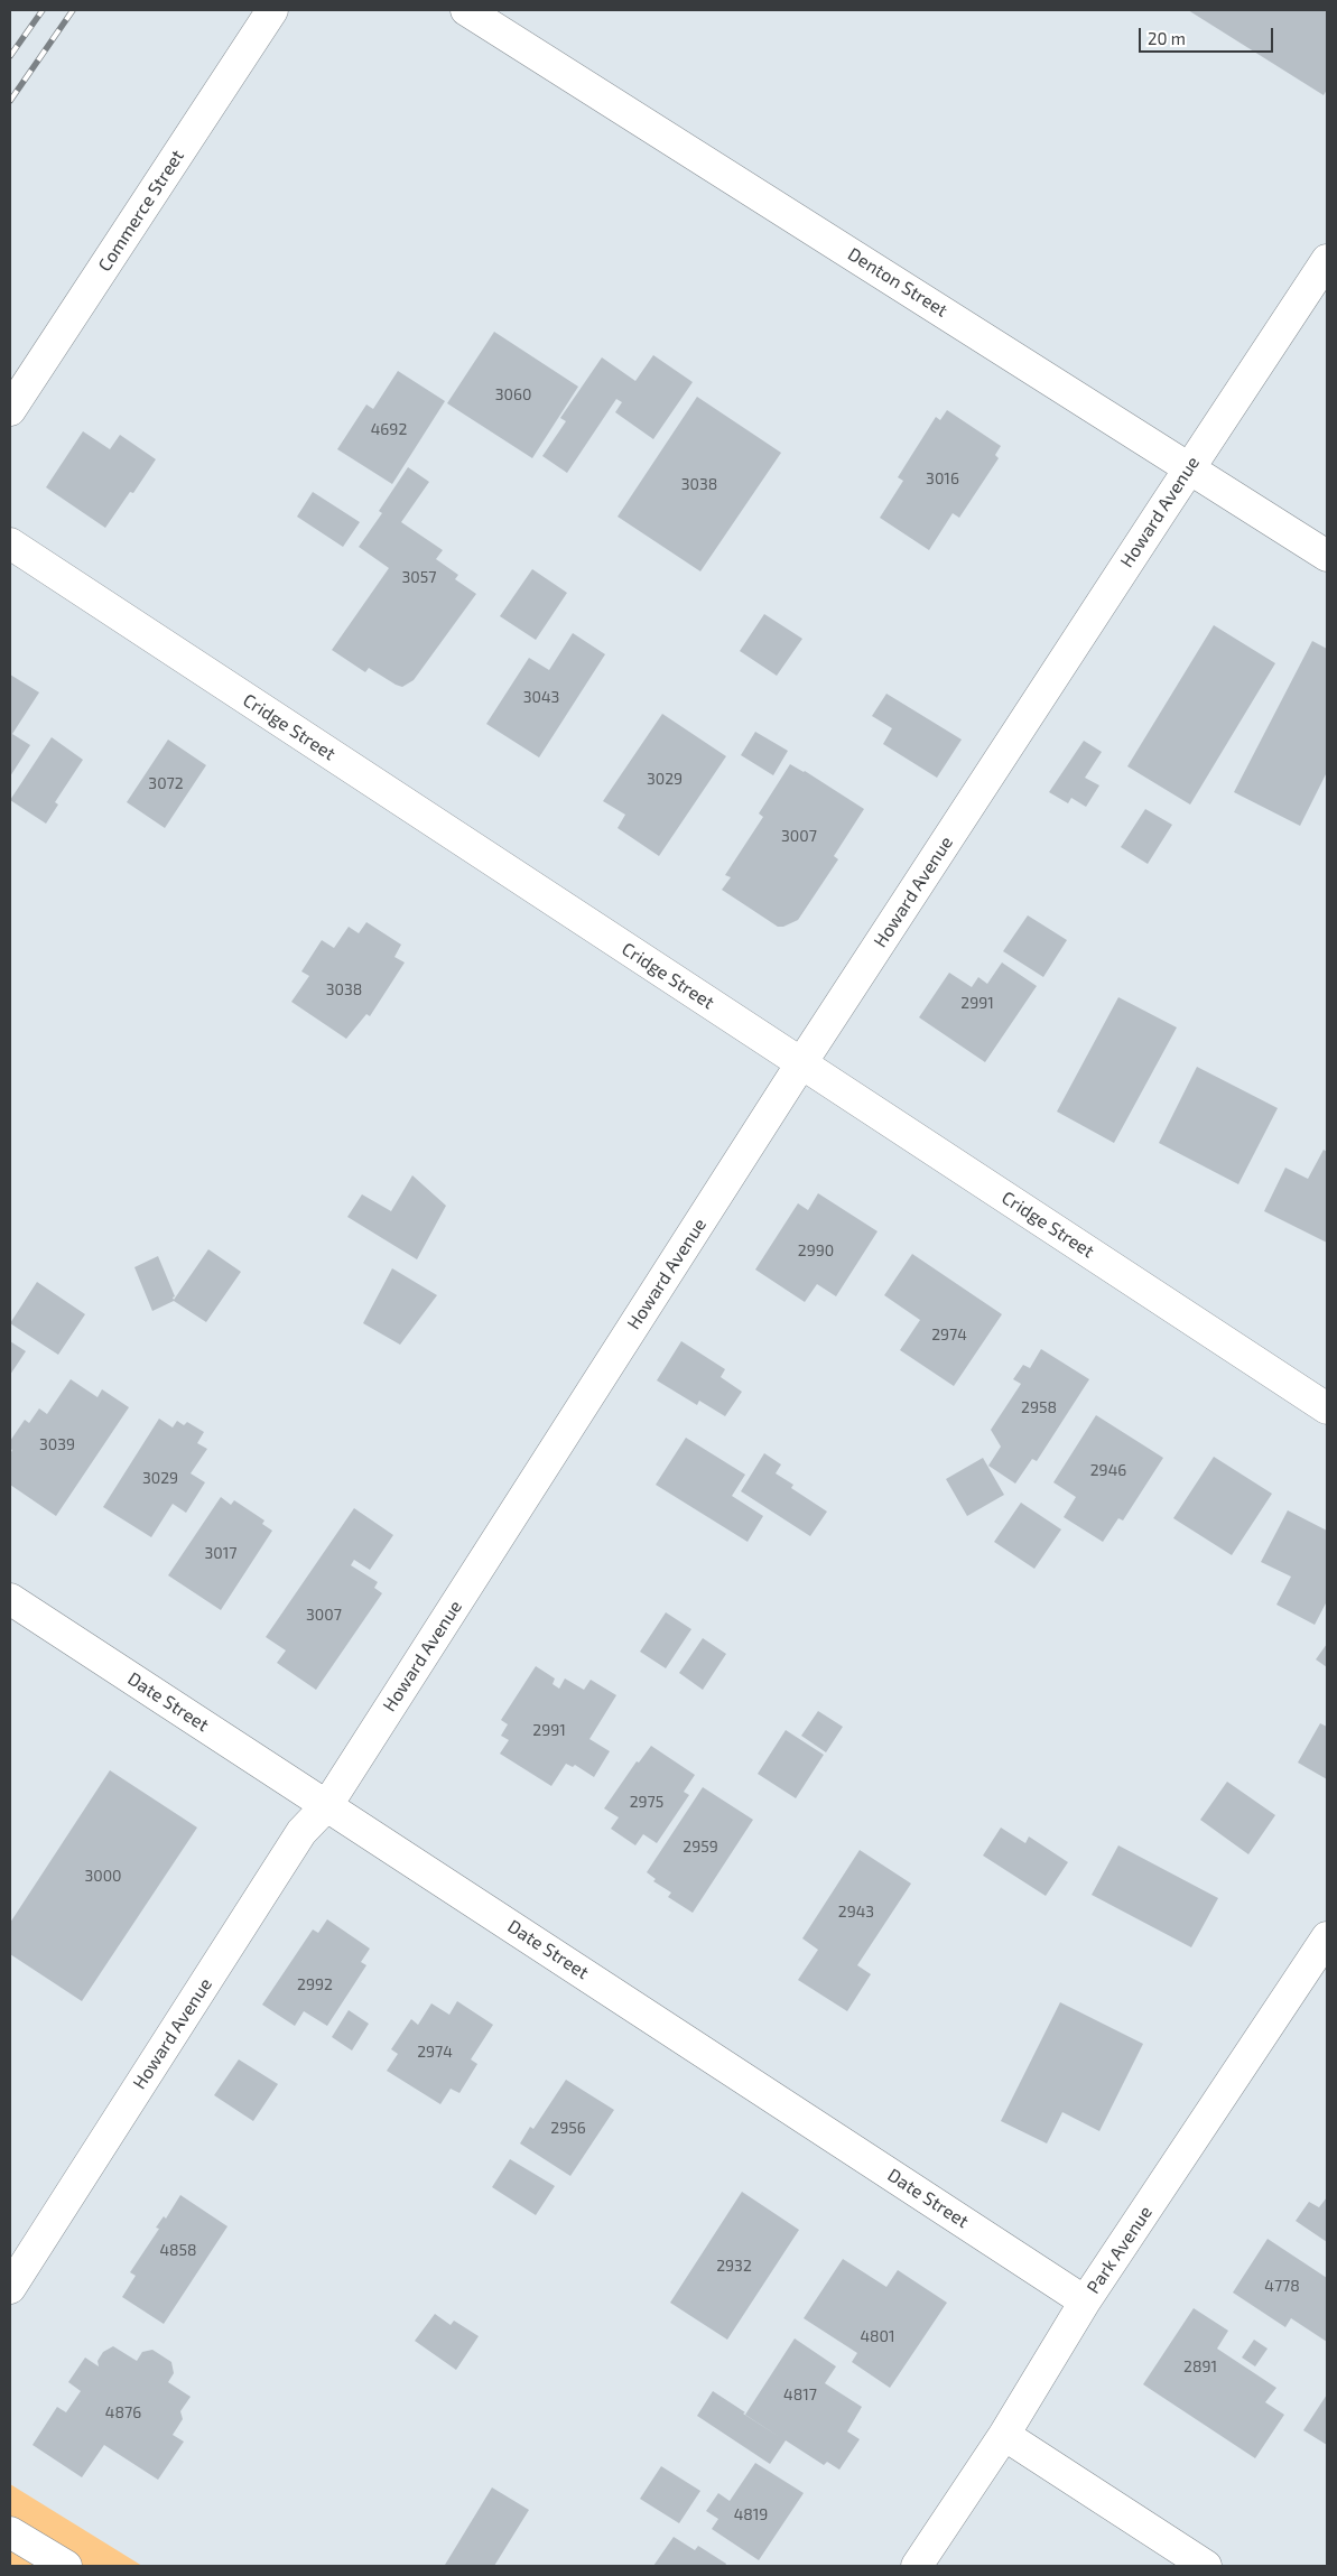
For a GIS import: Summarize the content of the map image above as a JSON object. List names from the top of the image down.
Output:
{
  "streets": {
    "street": [
      "Commerce Street",
      "Denton Street",
      "Howard Avenue",
      "Cridge Street",
      "Date Street",
      "Park Avenue"
    ]
  },
  "crossings": [
    ["Denton Street", "Howard Avenue"],
    ["Howard Avenue", "Cridge Street"],
    ["Howard Avenue", "Date Street"],
    ["Date Street", "Park Avenue"]
  ],
  "house_numbers": [
    "3060",
    "4692",
    "3016",
    "3038",
    "3057",
    "3043",
    "3029",
    "3072",
    "3007",
    "3038",
    "2991",
    "2990",
    "2974",
    "2958",
    "3039",
    "2946",
    "3029",
    "3017",
    "3007",
    "2991",
    "2975",
    "2959",
    "3000",
    "2943",
    "2992",
    "2974",
    "2956",
    "4858",
    "2932",
    "4778",
    "4801",
    "2891",
    "4817",
    "4876",
    "4819"
  ],
  "scale_bar": "20 m"
}
